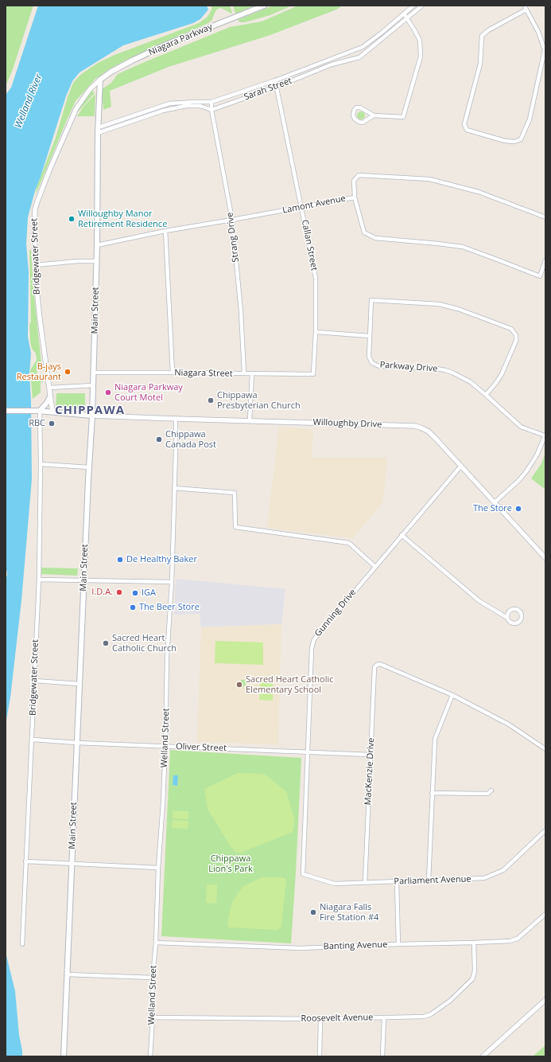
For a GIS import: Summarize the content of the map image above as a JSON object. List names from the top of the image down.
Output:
{
  "streets": {
    "main road": ["Niagara Parkway", "Main Street"],
    "street": [
      "Sarah Street",
      "Lamont Avenue",
      "Strang Drive",
      "Callan Street",
      "Bridgewater Street",
      "Parkway Drive",
      "Niagara Street",
      "Willoughby Drive",
      "Gunning Drive",
      "Welland Street",
      "Oliver Street",
      "MacKenzie Drive",
      "Parliament Avenue",
      "Banting Avenue",
      "Roosevelt Avenue"
    ]
  },
  "crossings": [
    ["Niagara Parkway", "Bridgewater Street"],
    ["Niagara Parkway", "Main Street"],
    ["Sarah Street", "Strang Drive"],
    ["Sarah Street", "Callan Street"],
    ["Sarah Street", "Main Street"],
    ["Lamont Avenue", "Strang Drive"],
    ["Lamont Avenue", "Callan Street"],
    ["Lamont Avenue", "Main Street"],
    ["Strang Drive", "Niagara Street"],
    ["Callan Street", "Niagara Street"],
    ["Bridgewater Street", "Main Street"],
    ["Bridgewater Street", "Oliver Street"],
    ["Main Street", "Niagara Street"],
    ["Main Street", "Willoughby Drive"],
    ["Main Street", "Oliver Street"],
    ["Willoughby Drive", "Gunning Drive"],
    ["Willoughby Drive", "Welland Street"],
    ["Gunning Drive", "Oliver Street"],
    ["Gunning Drive", "Parliament Avenue"],
    ["Welland Street", "Oliver Street"],
    ["Welland Street", "Banting Avenue"],
    ["Welland Street", "Roosevelt Avenue"],
    ["Oliver Street", "MacKenzie Drive"],
    ["MacKenzie Drive", "Parliament Avenue"],
    ["Banting Avenue", "Roosevelt Avenue"]
  ],
  "districts": ["CHIPPAWA"],
  "water": ["Welland River"],
  "parks": ["Chippawa Lion's Park"],
  "places": [
    "Willoughby Manor Retirement Residence",
    "B-jays Restaurant",
    "Niagara Parkway Court Motel",
    "Chippawa Presbyterian Church",
    "RBC",
    "Chippawa Canada Post",
    "The Store",
    "De Healthy Baker",
    "I.D.A.",
    "IGA",
    "The Beer Store",
    "Sacred Heart Catholic Church",
    "Sacred Heart Catholic Elementary School",
    "Niagara Falls Fire Station #4"
  ]
}
